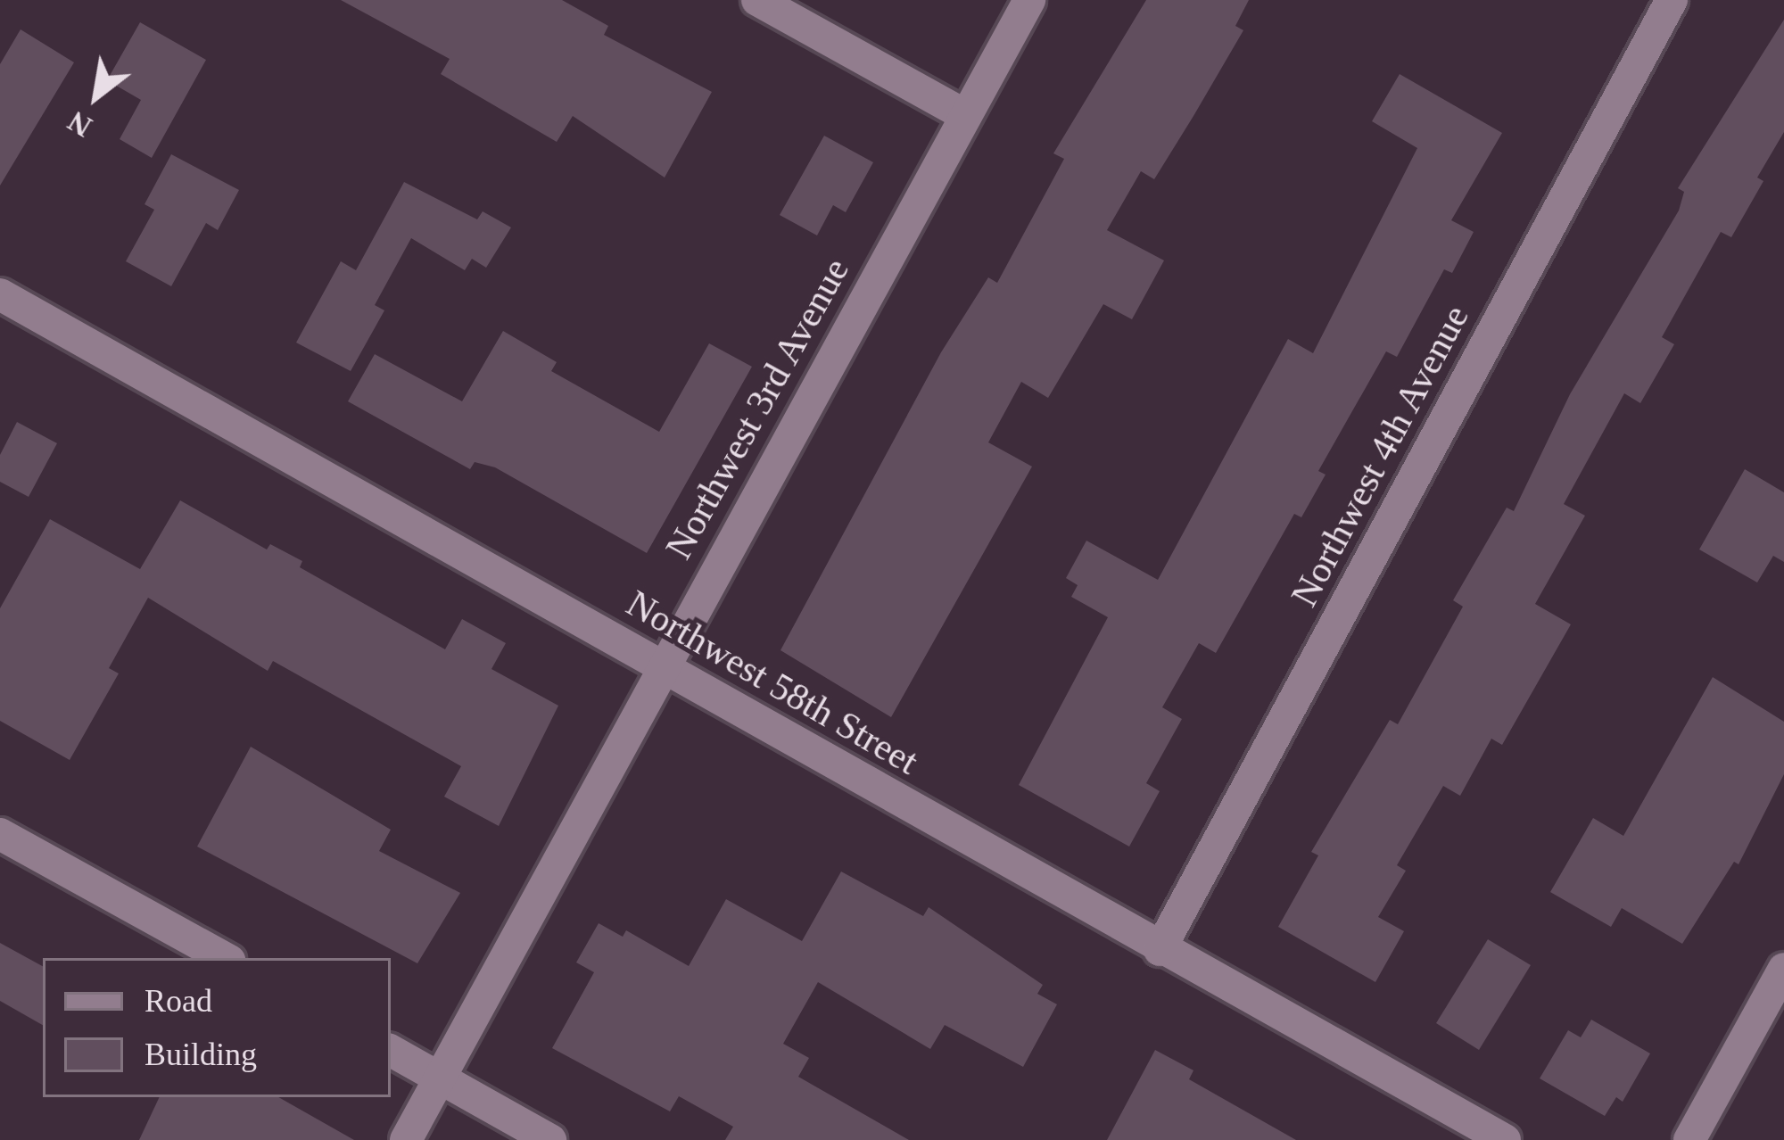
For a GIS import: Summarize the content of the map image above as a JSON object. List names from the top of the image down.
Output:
{
  "streets": {
    "street": ["Northwest 3rd Avenue", "Northwest 4th Avenue", "Northwest 58th Street"]
  },
  "crossings": [
    ["Northwest 3rd Avenue", "Northwest 58th Street"],
    ["Northwest 4th Avenue", "Northwest 58th Street"]
  ],
  "legend": ["Road", "Building"],
  "north": "bottom left"
}
